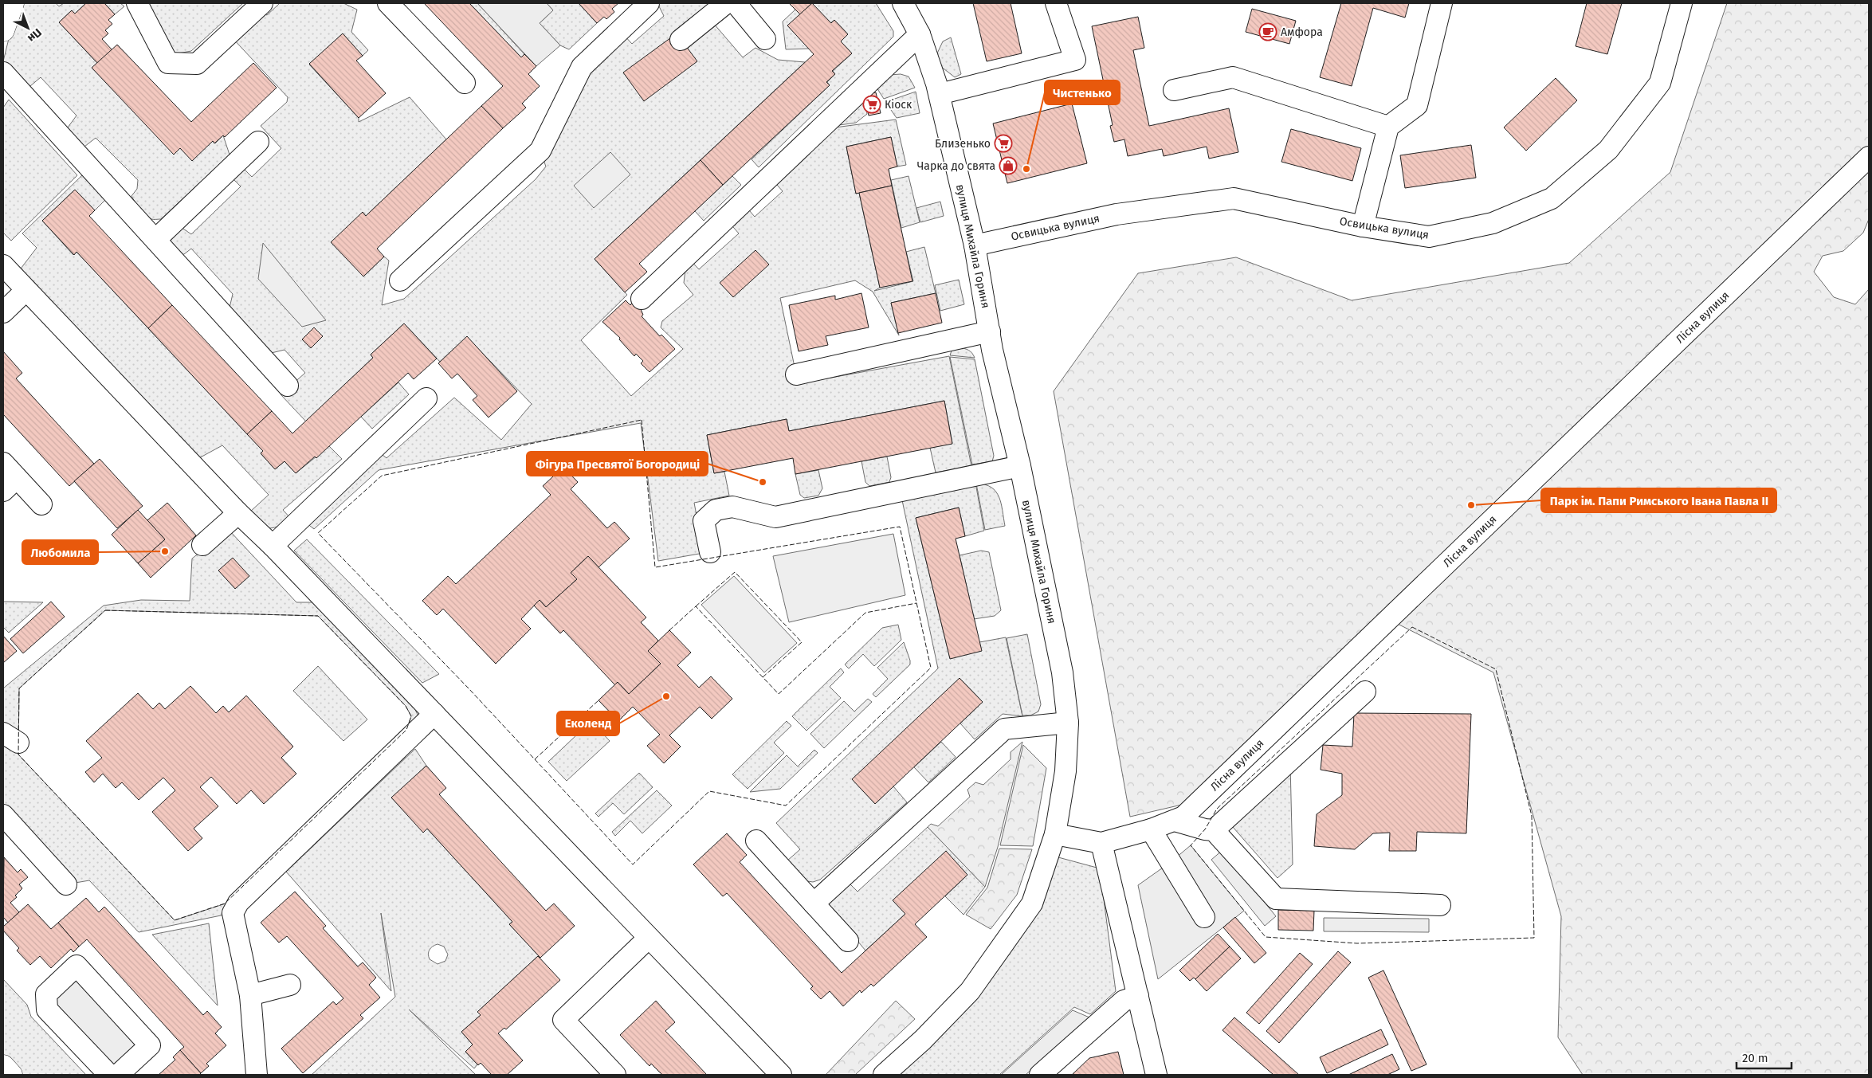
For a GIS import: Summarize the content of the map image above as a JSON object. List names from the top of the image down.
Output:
{
  "streets": {
    "street": ["Освицька вулиця", "вулиця Михайла Гориня", "Лісна вулиця"]
  },
  "crossings": [
    ["Освицька вулиця", "вулиця Михайла Гориня"],
    ["вулиця Михайла Гориня", "Лісна вулиця"]
  ],
  "places": {
    "cafe": ["Амфора"],
    "supermarket": ["Кіоск", "Близенько"],
    "shop": ["Чарка до свята"],
    "other": [
      "Чистенько",
      "Фігура Пресвятої Богородиці",
      "Парк ім. Папи Римського Івана Павла ІІ",
      "Любомила",
      "Еколенд"
    ]
  },
  "scale_bar": "20 m",
  "north": "bottom right"
}
